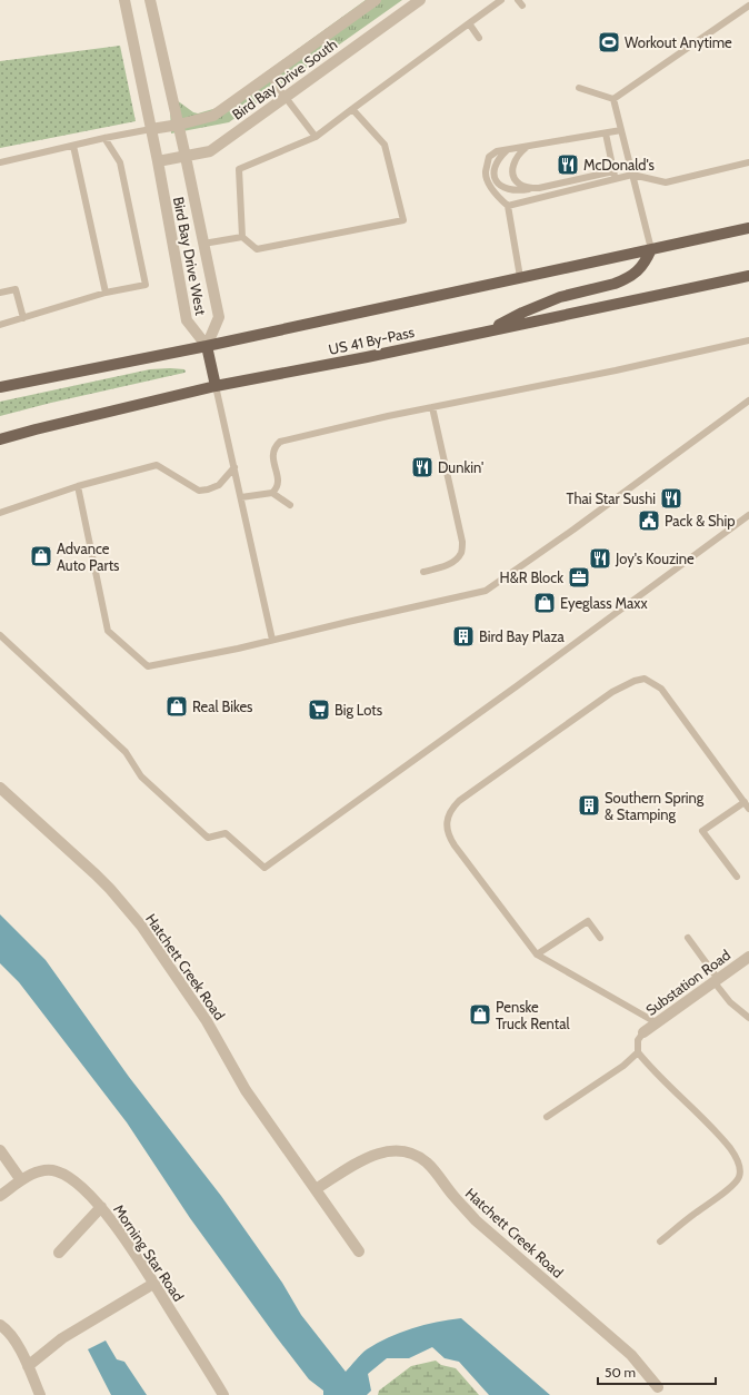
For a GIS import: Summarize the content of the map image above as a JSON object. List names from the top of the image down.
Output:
{
  "streets": {
    "main road": ["US 41 By-Pass"],
    "street": [
      "Bird Bay Drive South",
      "Bird Bay Drive West",
      "Hatchett Creek Road",
      "Substation Road",
      "Morning Star Road"
    ]
  },
  "crossings": [
    ["Bird Bay Drive South", "Bird Bay Drive West"],
    ["Bird Bay Drive West", "US 41 By-Pass"]
  ],
  "places": {
    "sports": ["Workout Anytime"],
    "restaurant": [
      "McDonald's",
      "Dunkin'",
      "Thai Star Sushi",
      "Joy's Kouzine"
    ],
    "public building": ["Pack & Ship"],
    "shop": [
      "Advance Auto Parts",
      "Eyeglass Maxx",
      "Real Bikes",
      "Penske Truck Rental"
    ],
    "office": ["H&R Block"],
    "building": ["Bird Bay Plaza", "Southern Spring & Stamping"],
    "supermarket": ["Big Lots"]
  },
  "scale_bar": "50 m"
}
